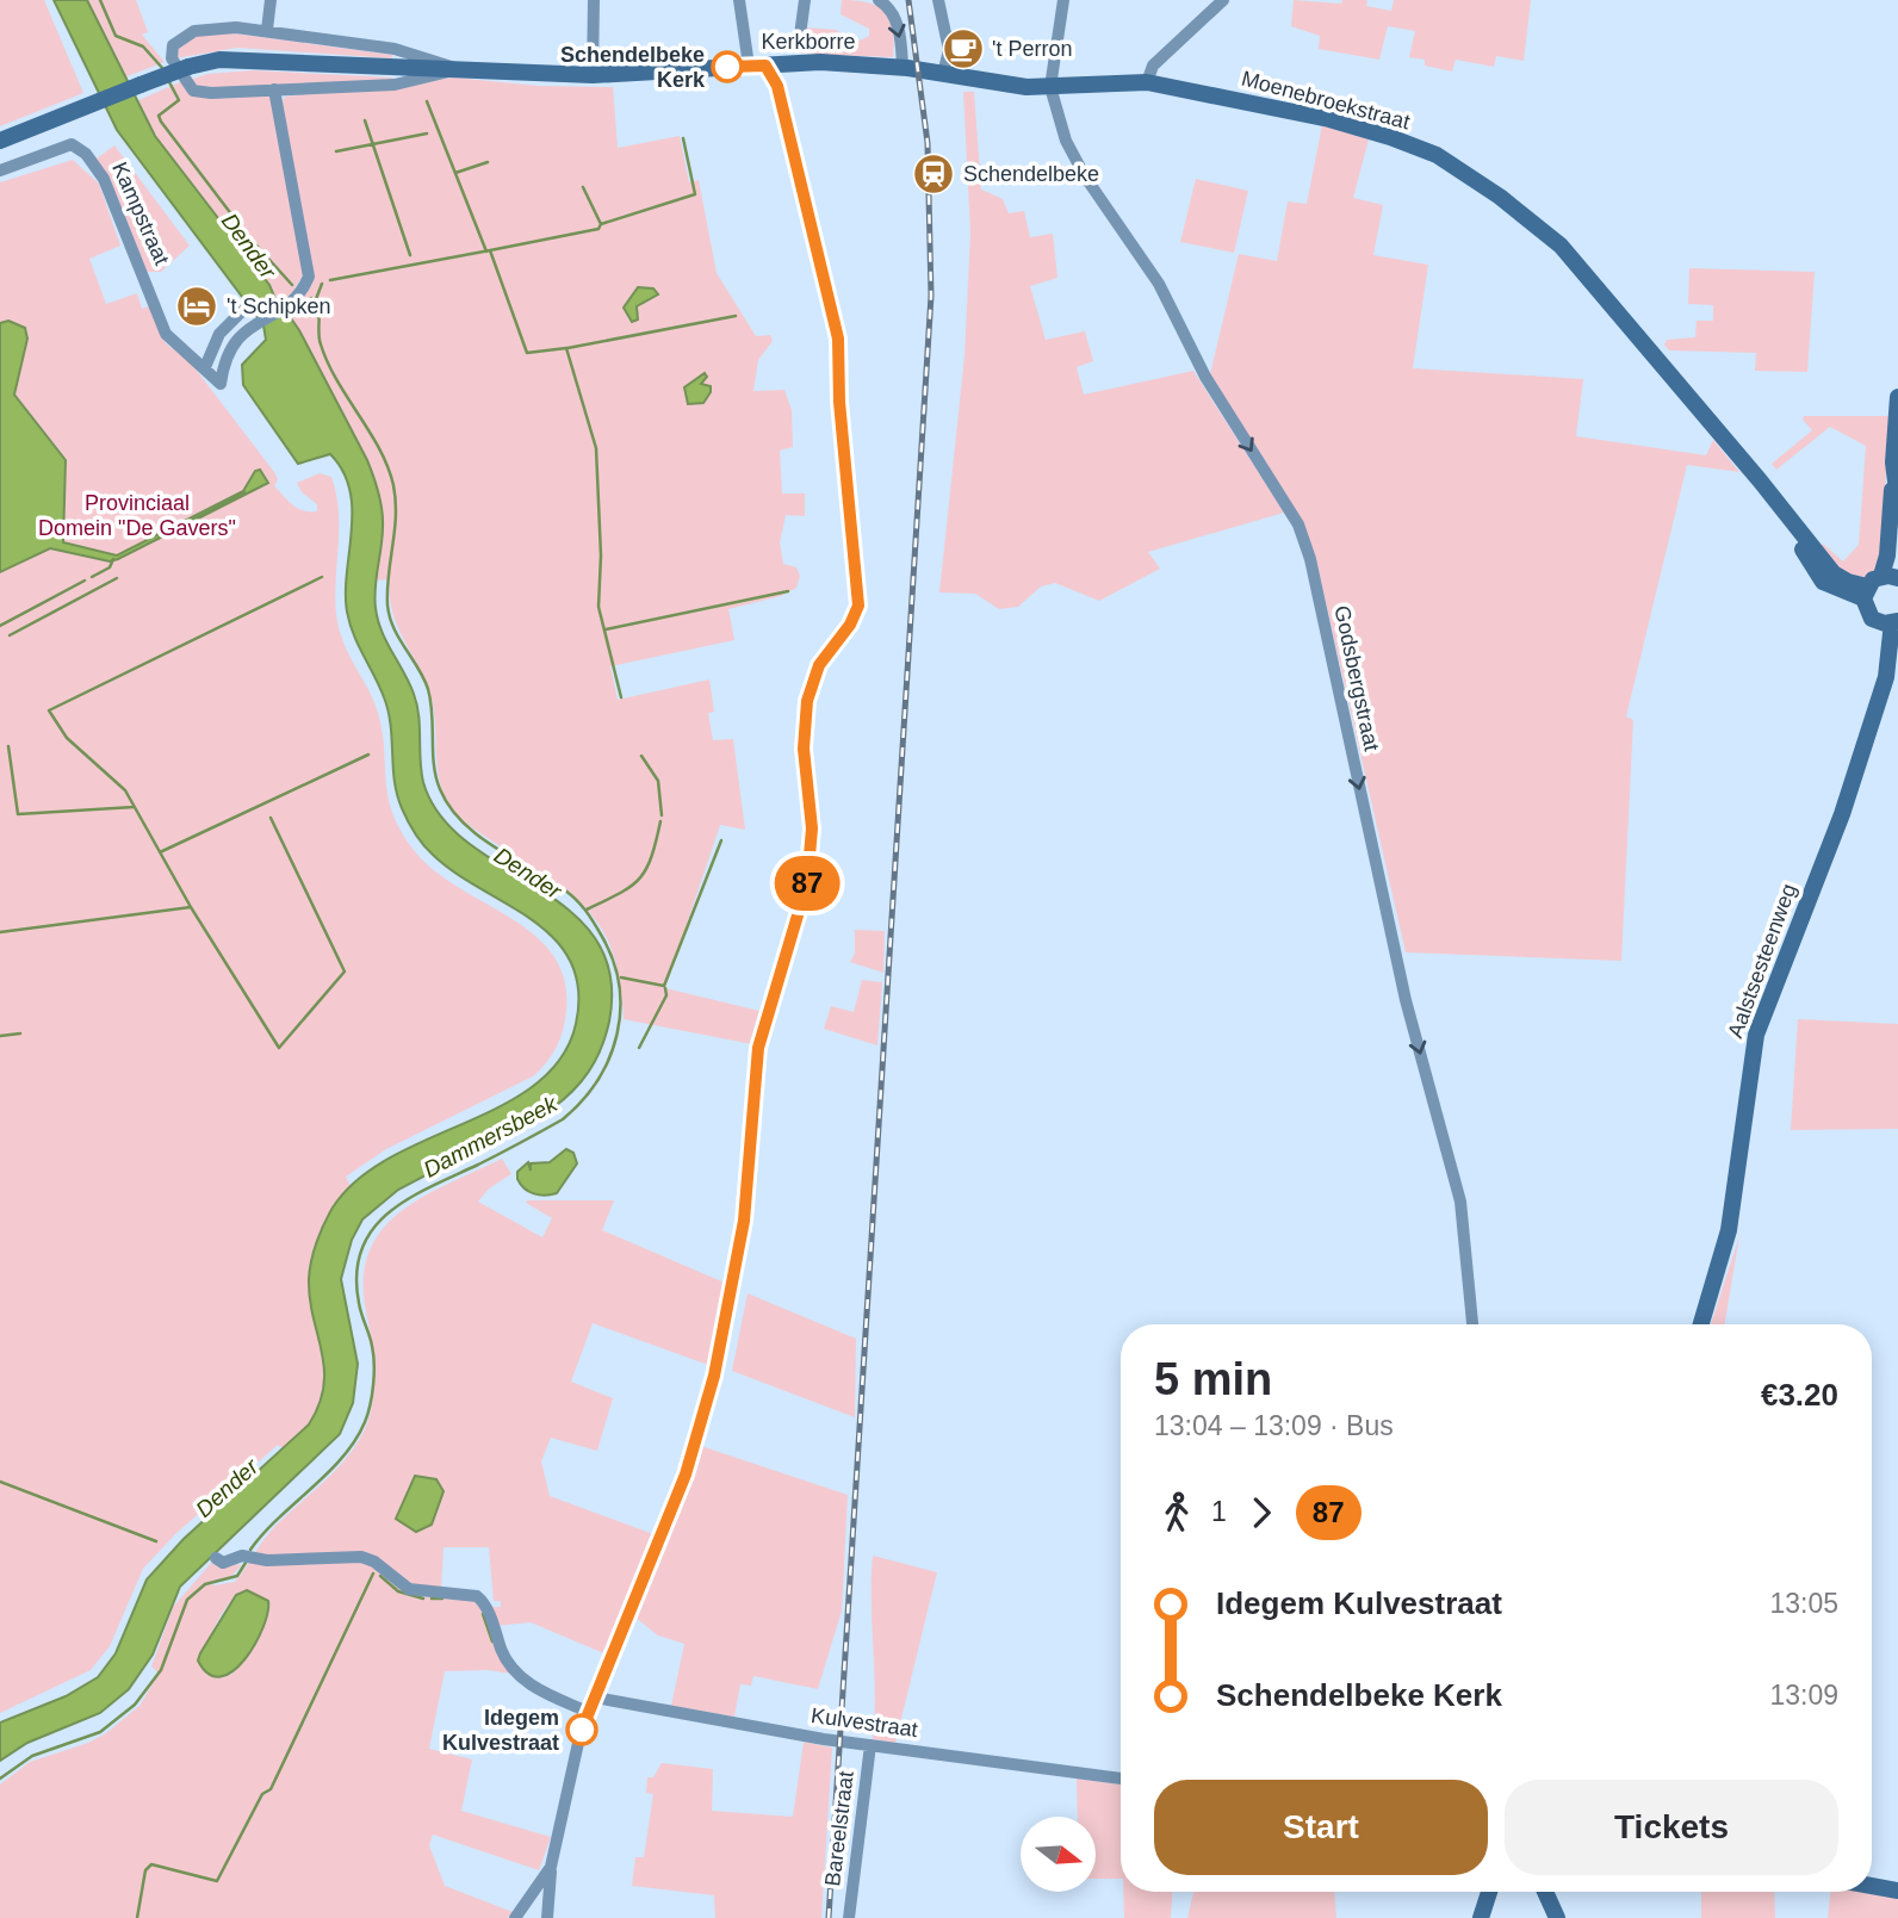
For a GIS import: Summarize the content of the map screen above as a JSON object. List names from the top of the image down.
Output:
{
  "streets": {
    "street": [
      "Kerkborre",
      "Moenebroekstraat",
      "Kampstraat",
      "Godsbergstraat",
      "Aalstsesteenweg",
      "Kulvestraat",
      "Bareelstraat"
    ]
  },
  "crossings": [
    ["Kerkborre", "Moenebroekstraat"],
    ["Moenebroekstraat", "Godsbergstraat"],
    ["Moenebroekstraat", "Aalstsesteenweg"],
    ["Kulvestraat", "Bareelstraat"]
  ],
  "one_way": ["Godsbergstraat"],
  "water": ["Dender", "Dammersbeek"],
  "parks": ["Provinciaal Domein \"De Gavers\""],
  "places": {
    "cafe": ["'t Perron"],
    "other": ["Schendelbeke Kerk", "Idegem Kulvestraat"],
    "station": ["Schendelbeke"],
    "hotel": ["'t Schipken"]
  },
  "lines": ["bus line 87"],
  "north": "right",
  "page": {
    "on_map": "87",
    "heading": ["5 min", "13:04 – 13:09 · Bus", "€3.20"],
    "legs": ["1", "87"],
    "list": [
      {
        "name": "Idegem Kulvestraat",
        "value": "13:05"
      },
      {
        "name": "Schendelbeke Kerk",
        "value": "13:09"
      }
    ],
    "buttons": ["Start", "Tickets"]
  }
}
